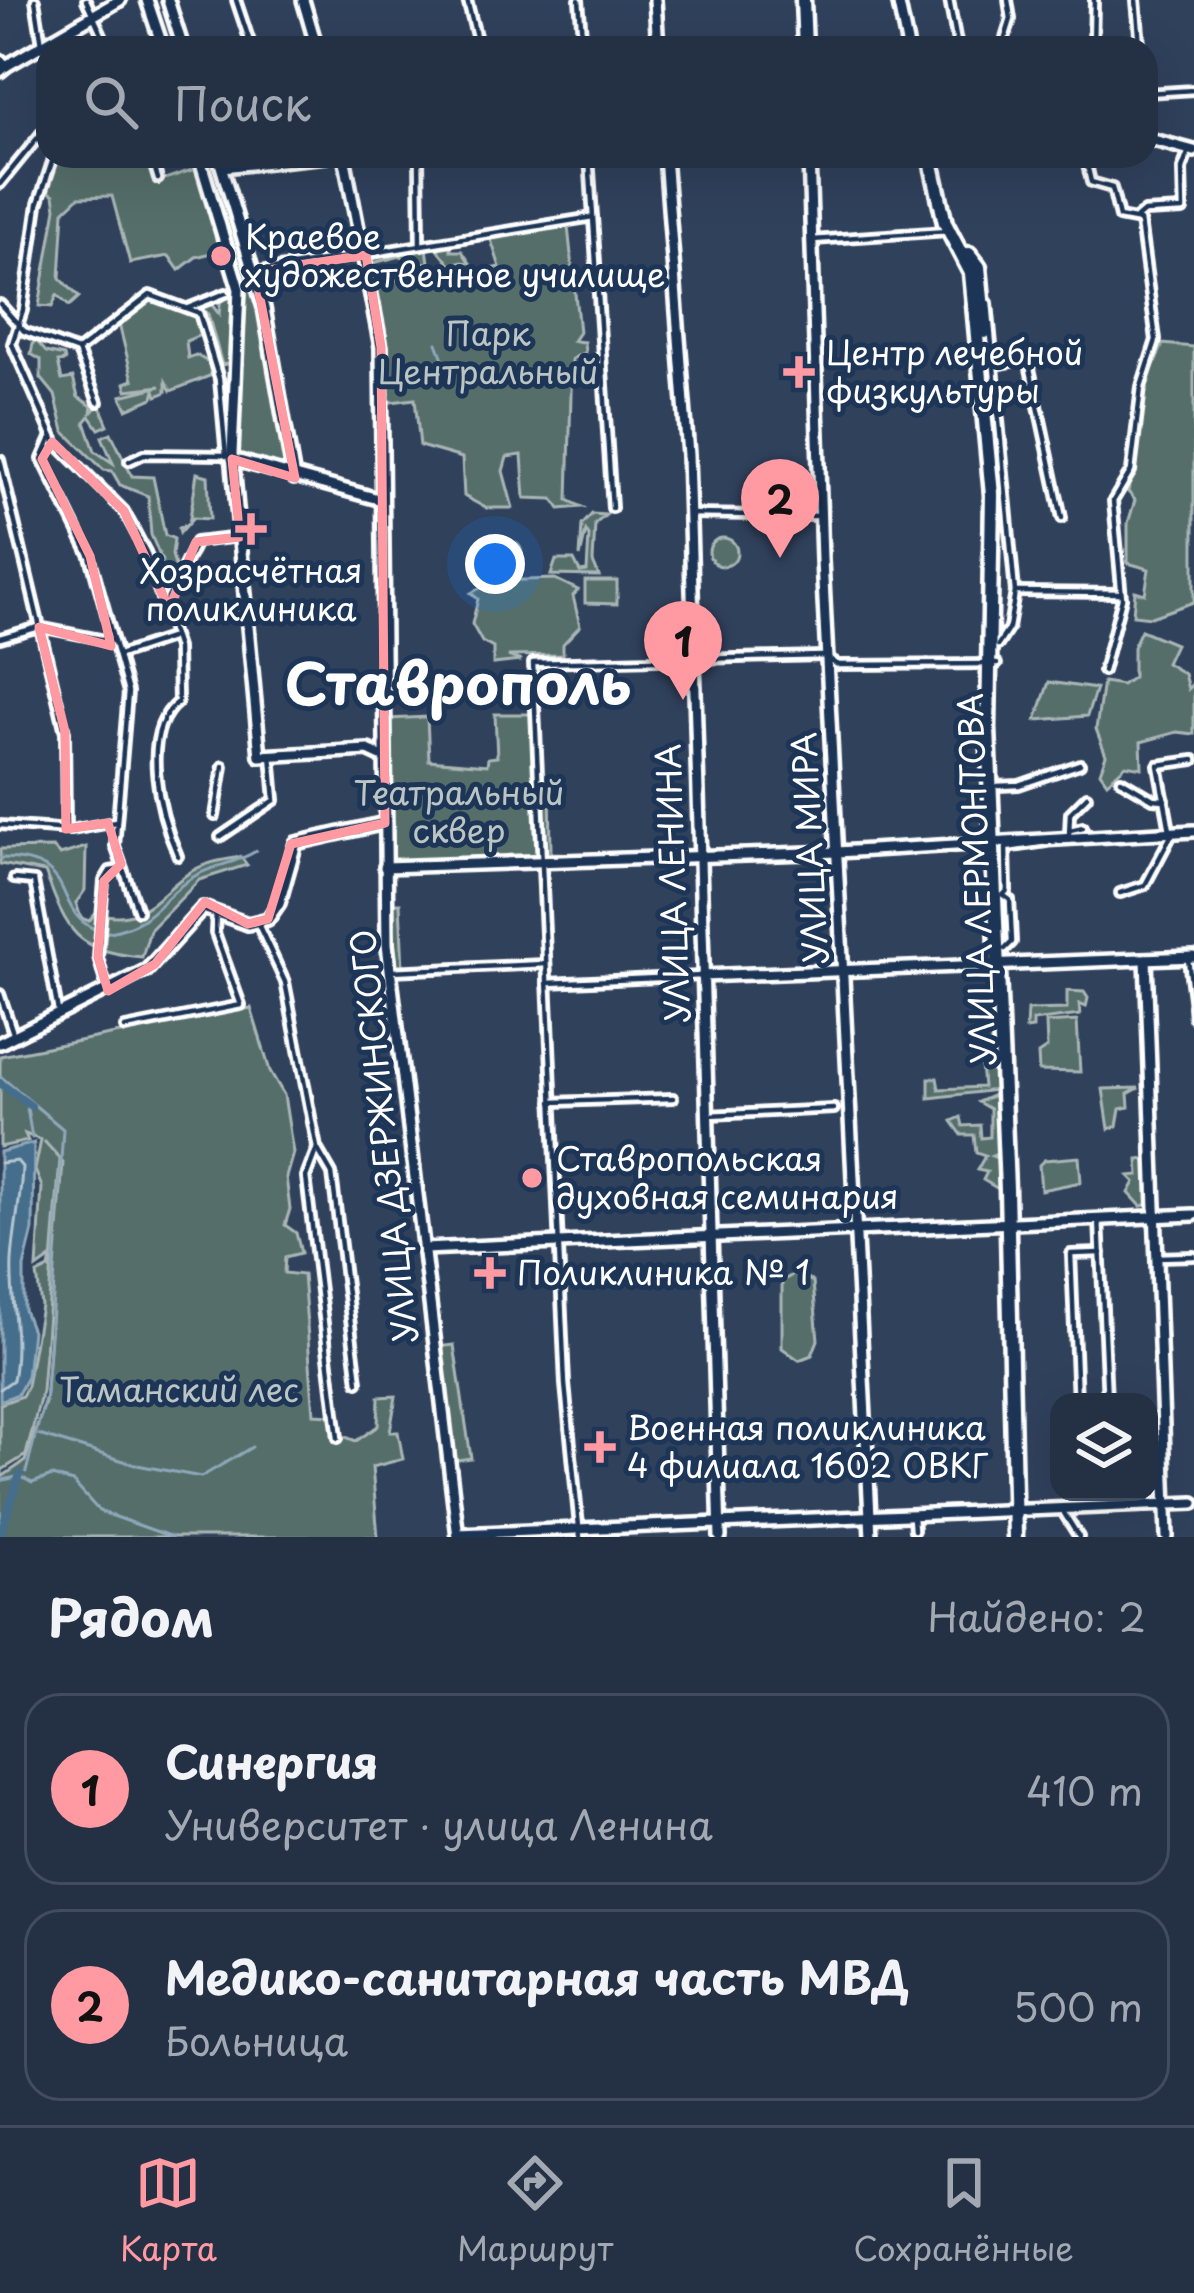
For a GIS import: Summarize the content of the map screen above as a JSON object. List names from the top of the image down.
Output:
{
  "streets": {
    "main road": [
      "УЛИЦА МИРА",
      "УЛИЦА ЛЕРМОНТОВА",
      "УЛИЦА ЛЕНИНА",
      "УЛИЦА ДЗЕРЖИНСКОГО"
    ]
  },
  "districts": ["Ставрополь"],
  "parks": ["Парк Центральный", "Театральный сквер", "Таманский лес"],
  "places": {
    "other": ["Краевое художественное училище", "Ставропольская духовная семинария"],
    "health": [
      "Центр лечебной физкультуры",
      "Хозрасчётная поликлиника",
      "Поликлиника № 1",
      "Военная поликлиника 4 филиала 1602 ОВКГ"
    ]
  },
  "page": {
    "search": "Поиск",
    "pins": ["2", "1"],
    "heading": ["Рядом", "Найдено: 2"],
    "list": [
      {
        "mark": "1",
        "name": "Синергия",
        "note": "Университет · улица Ленина",
        "value": "410 m"
      },
      {
        "mark": "2",
        "name": "Медико-санитарная часть МВД",
        "note": "Больница",
        "value": "500 m"
      }
    ],
    "nav": ["Карта", "Маршрут", "Сохранённые"]
  }
}
